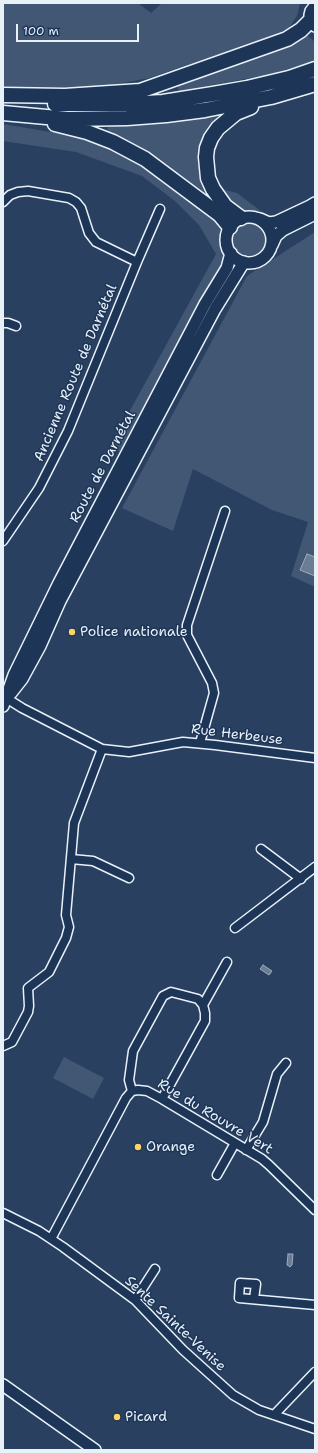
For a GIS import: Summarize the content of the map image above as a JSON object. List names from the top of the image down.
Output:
{
  "streets": {
    "main road": ["Route de Darnétal"],
    "street": [
      "Ancienne Route de Darnétal",
      "Rue Herbeuse",
      "Rue du Rouvre Vert",
      "Sente Sainte-Venise"
    ]
  },
  "crossings": [
    ["Route de Darnétal", "Rue Herbeuse"]
  ],
  "places": ["Police nationale", "Orange", "Picard"],
  "scale_bar": "100 m"
}
